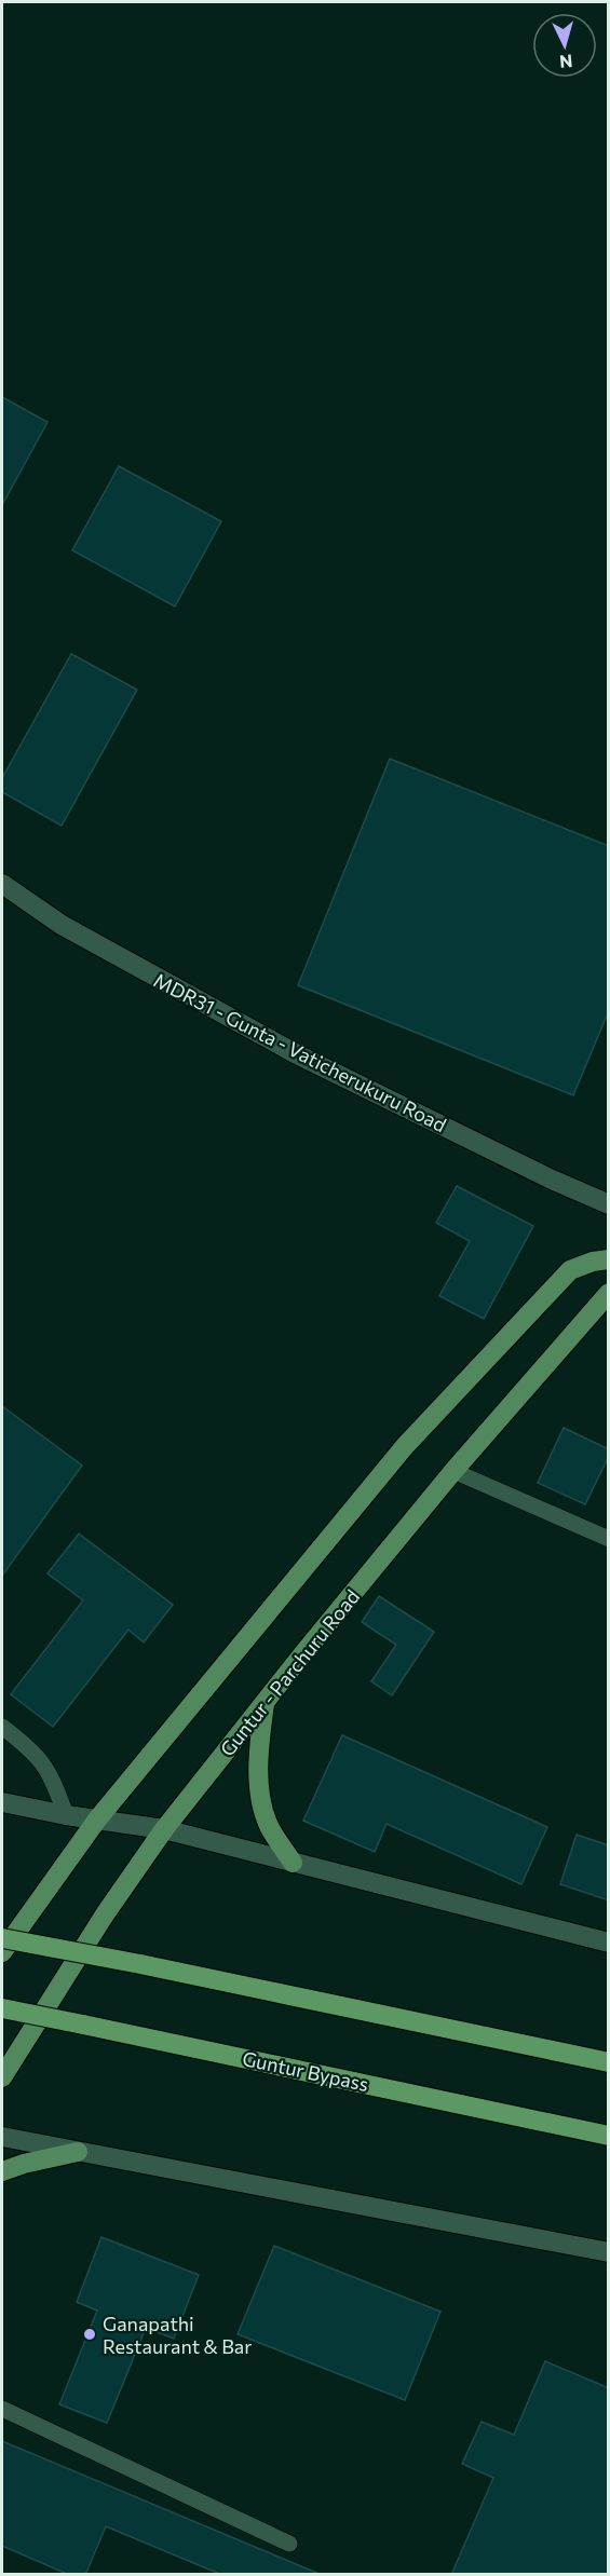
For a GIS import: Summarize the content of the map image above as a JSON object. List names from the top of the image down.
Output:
{
  "streets": {
    "highway": ["Guntur Bypass"],
    "main road": ["Guntur - Parchuru Road"],
    "street": ["MDR31 - Gunta - Vaticherukuru Road"]
  },
  "places": ["Ganapathi Restaurant & Bar"],
  "north": "bottom"
}
